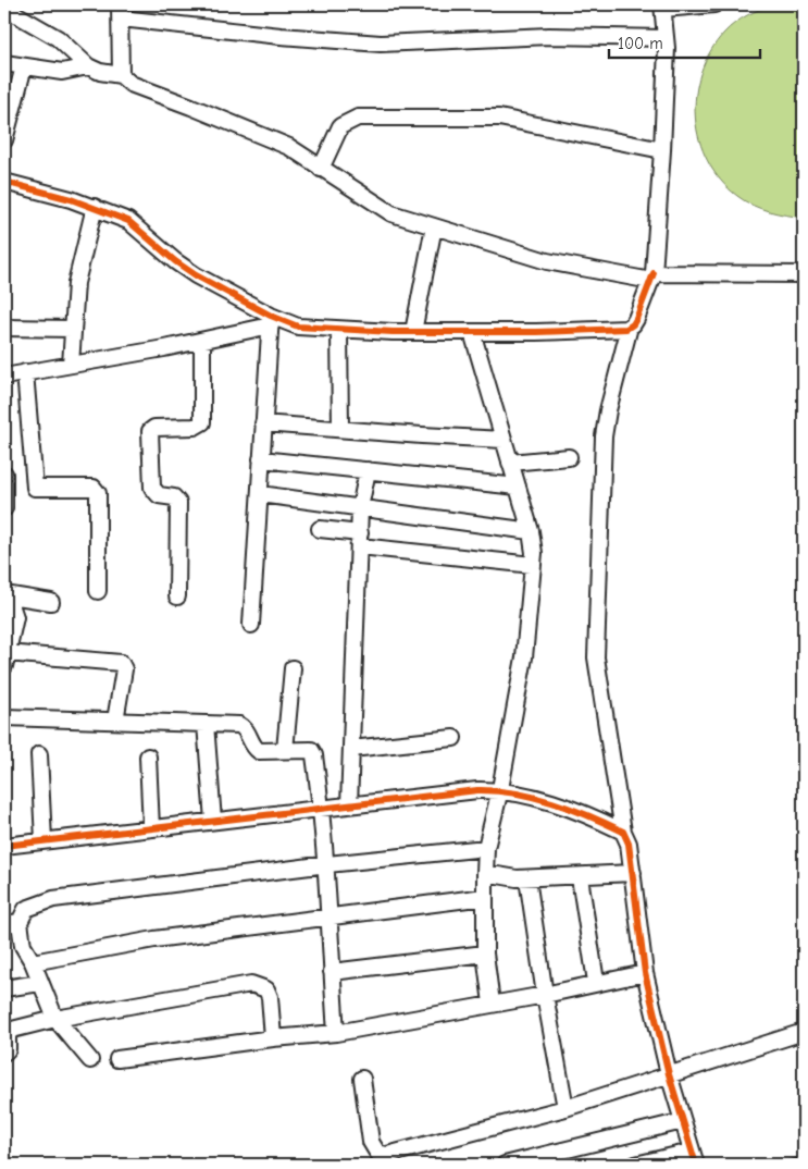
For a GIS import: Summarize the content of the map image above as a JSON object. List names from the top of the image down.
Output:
{
  "scale_bar": "100 m"
}
